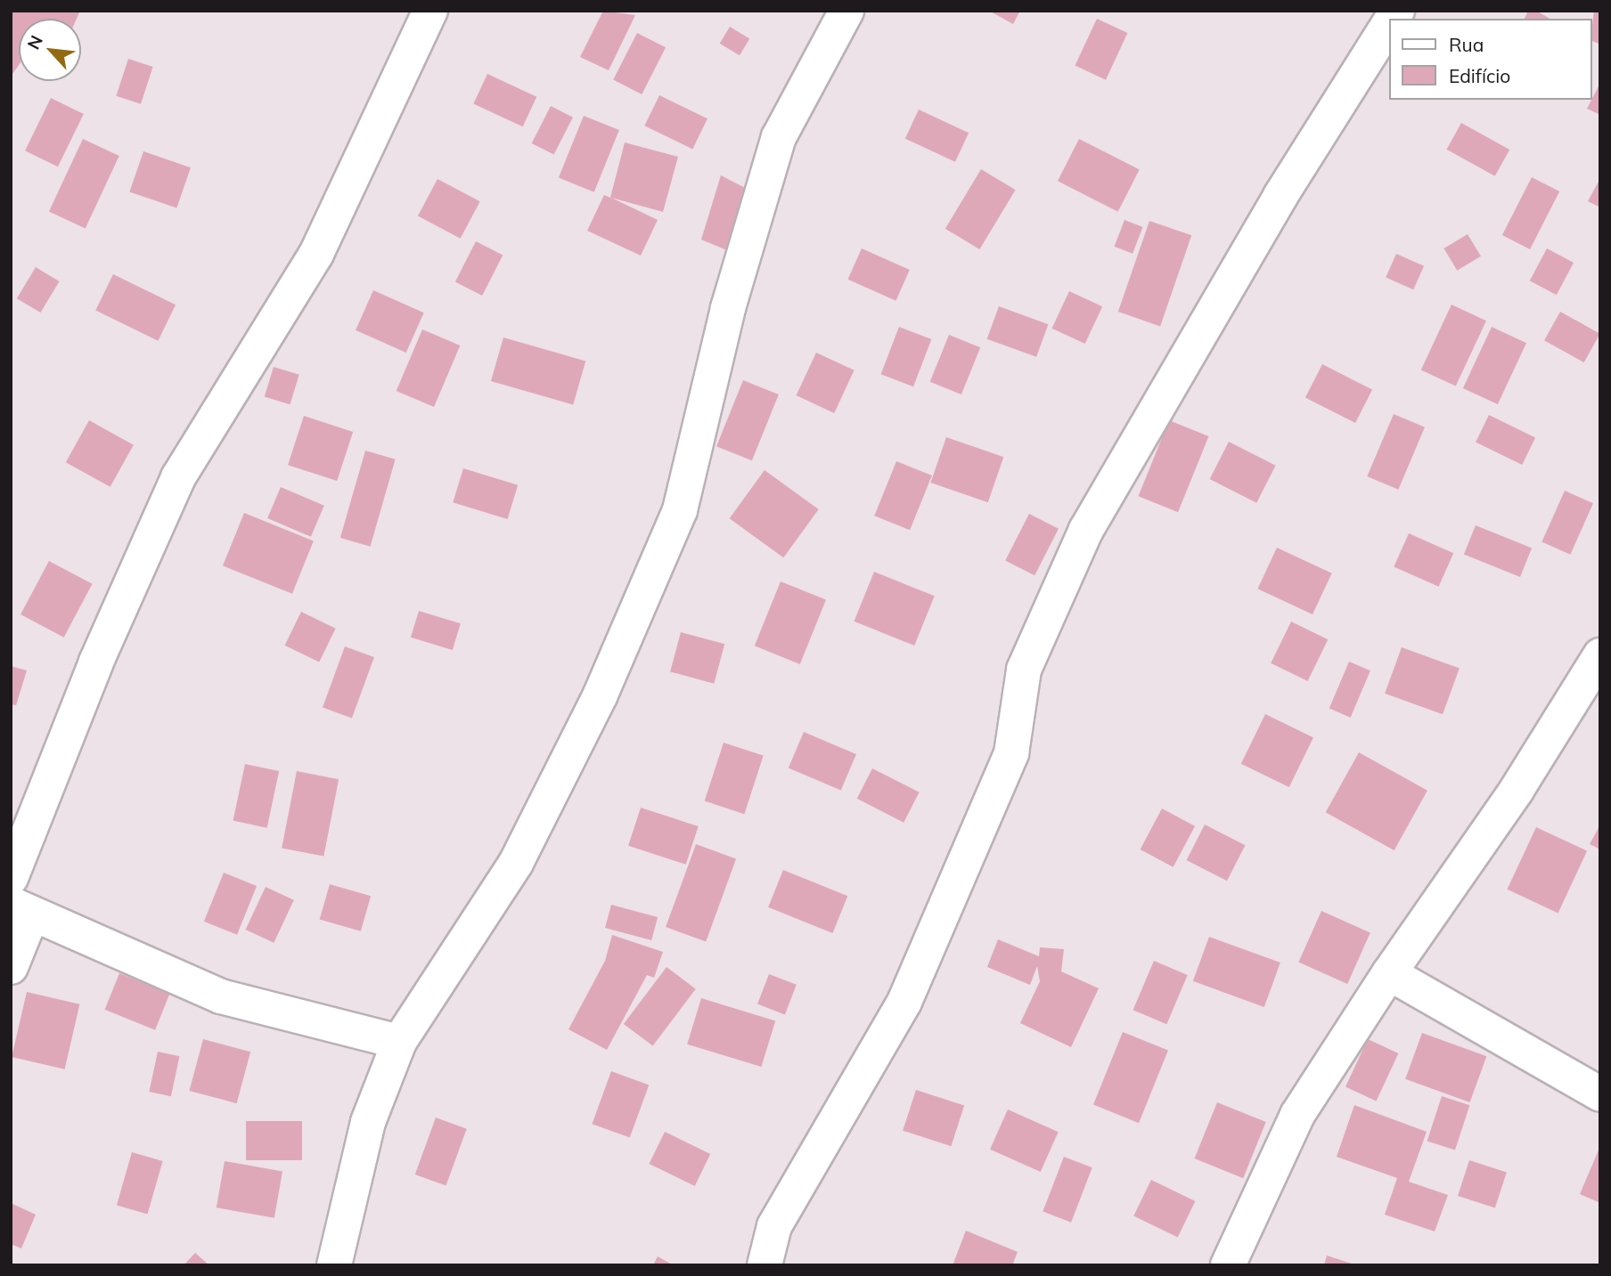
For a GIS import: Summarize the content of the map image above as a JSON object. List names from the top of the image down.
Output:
{
  "legend": ["Rua", "Edifício"],
  "north": "top left"
}
